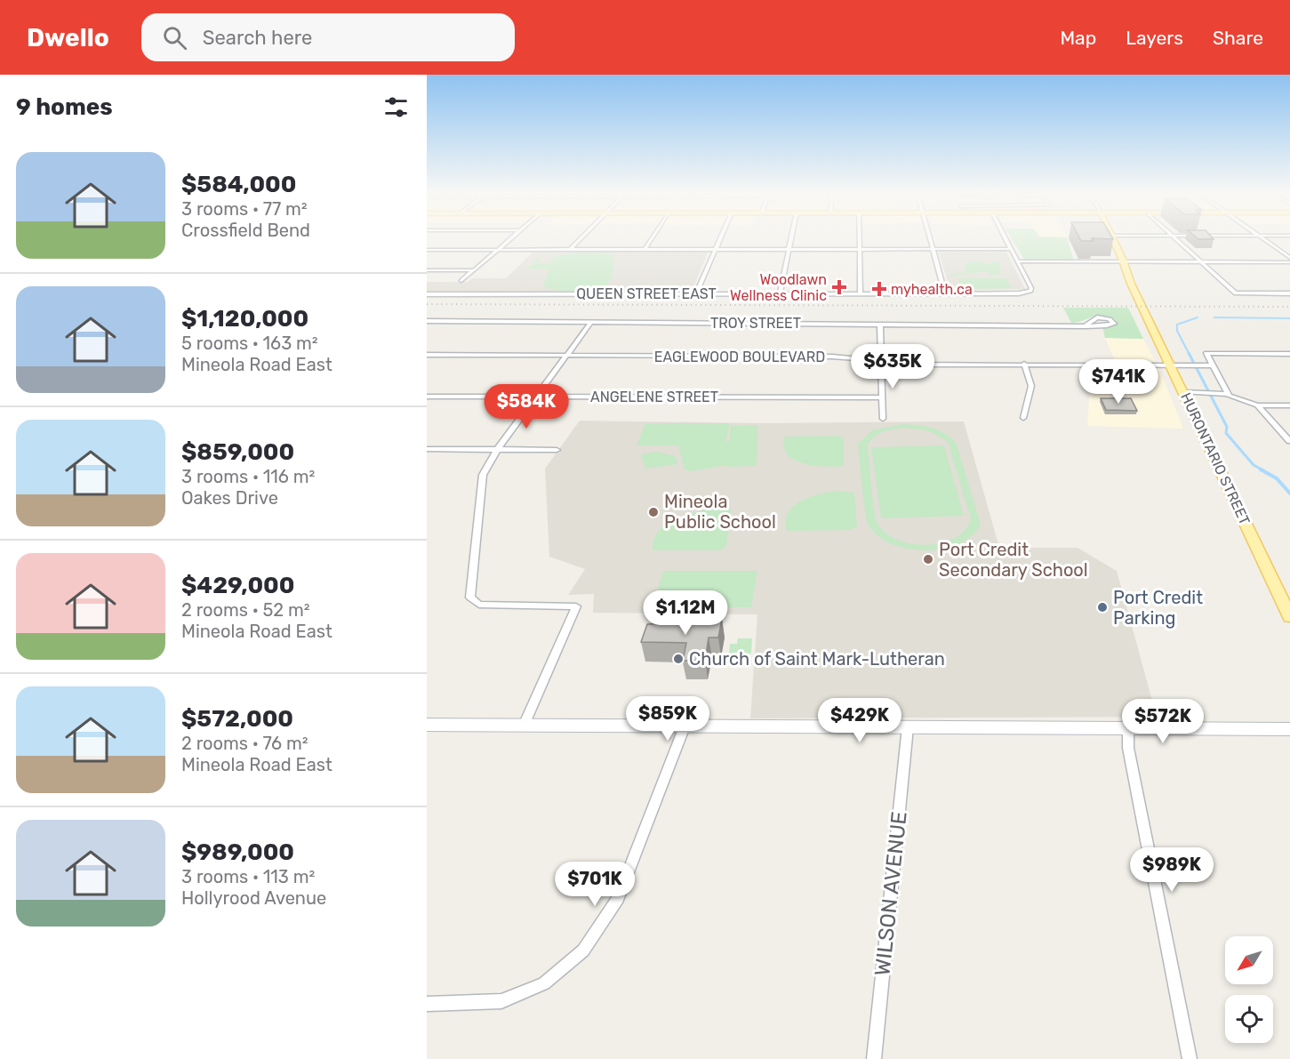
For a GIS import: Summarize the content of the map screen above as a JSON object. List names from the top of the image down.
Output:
{
  "streets": {
    "main road": ["HURONTARIO STREET"],
    "street": [
      "QUEEN STREET EAST",
      "TROY STREET",
      "EAGLEWOOD BOULEVARD",
      "ANGELENE STREET",
      "WILSON AVENUE"
    ]
  },
  "crossings": [
    ["EAGLEWOOD BOULEVARD", "HURONTARIO STREET"]
  ],
  "places": {
    "health": ["Woodlawn Wellness Clinic", "myhealth.ca"],
    "other": [
      "Mineola Public School",
      "Port Credit Secondary School",
      "Port Credit Parking",
      "Church of Saint Mark-Lutheran"
    ]
  },
  "north": "bottom left",
  "page": {
    "header": "Dwello",
    "search": "Search here",
    "nav": ["Map", "Layers", "Share"],
    "heading": "9 homes",
    "list": [
      {
        "name": "$584,000",
        "note": "3 rooms · 77 m² · Crossfield Bend"
      },
      {
        "name": "$1,120,000",
        "note": "5 rooms · 163 m² · Mineola Road East"
      },
      {
        "name": "$859,000",
        "note": "3 rooms · 116 m² · Oakes Drive"
      },
      {
        "name": "$429,000",
        "note": "2 rooms · 52 m² · Mineola Road East"
      },
      {
        "name": "$572,000",
        "note": "2 rooms · 76 m² · Mineola Road East"
      },
      {
        "name": "$989,000",
        "note": "3 rooms · 113 m² · Hollyrood Avenue"
      }
    ],
    "price": [
      "$635K",
      "$741K",
      "$584K",
      "$1.12M",
      "$859K",
      "$429K",
      "$572K",
      "$989K",
      "$701K"
    ]
  }
}
